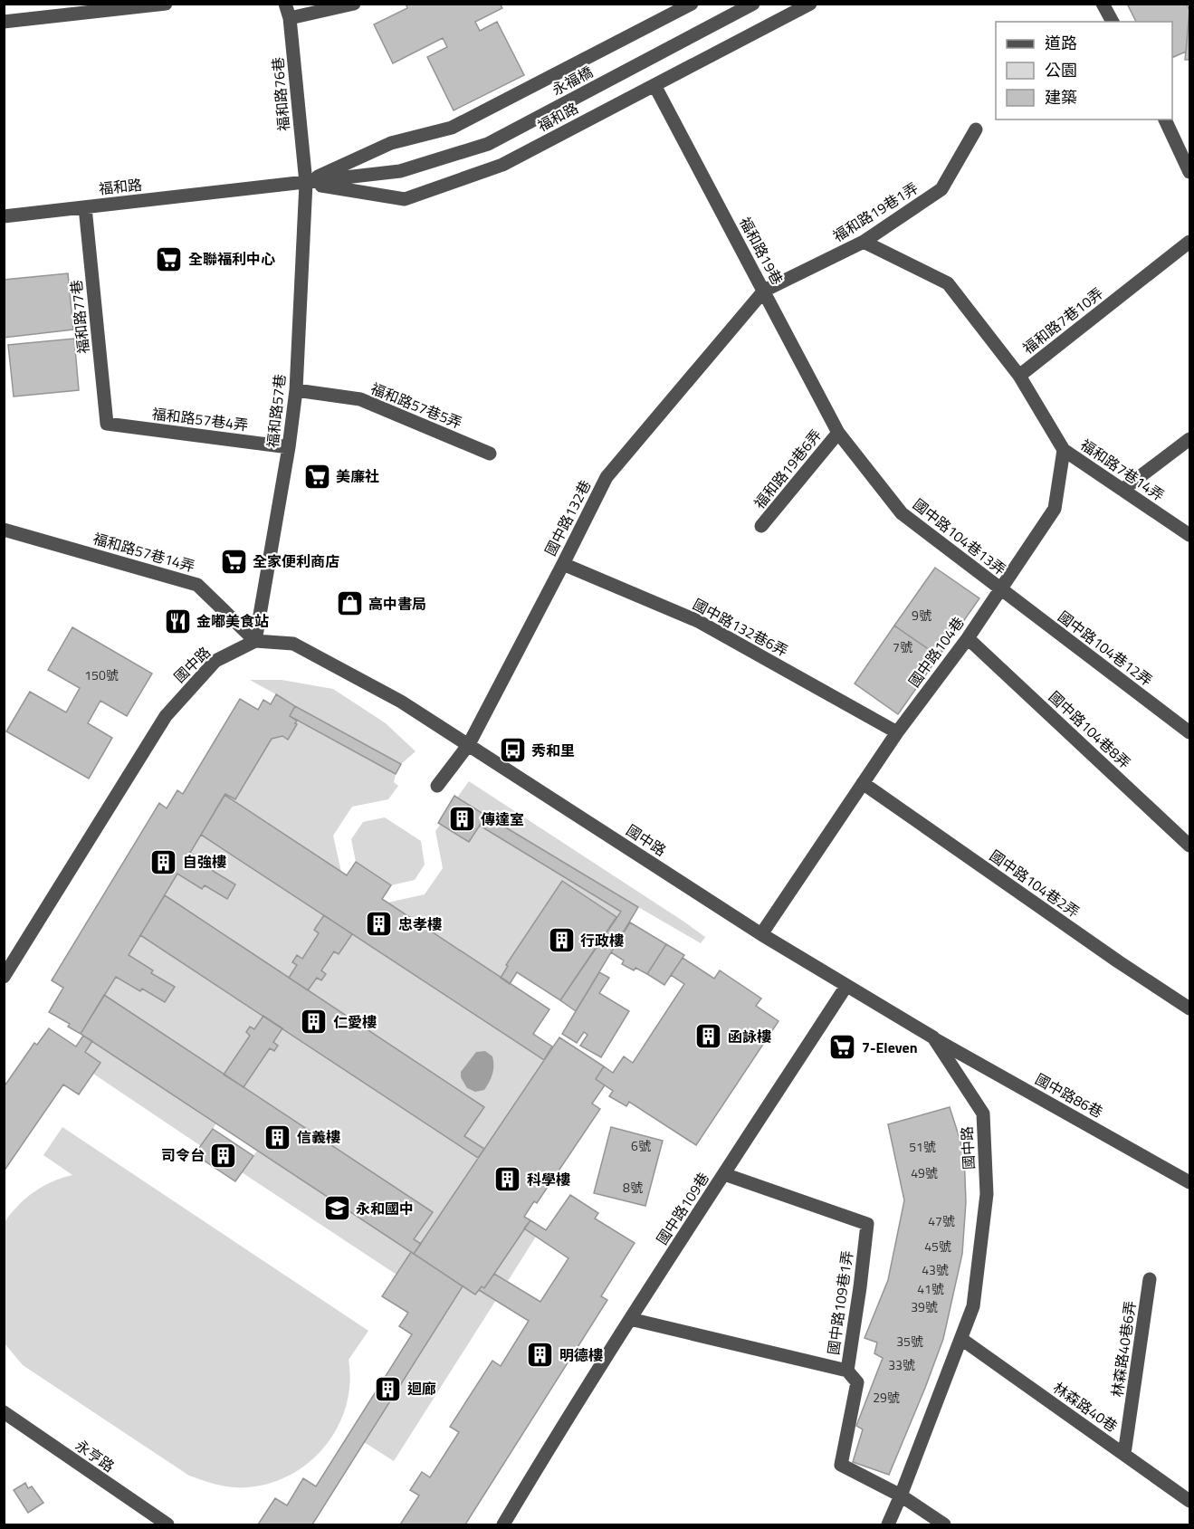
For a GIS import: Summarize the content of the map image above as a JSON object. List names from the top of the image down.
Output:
{
  "streets": {
    "street": [
      "永福橋",
      "福和路76巷",
      "福和路",
      "福和路19巷1弄",
      "福和路19巷",
      "福和路77巷",
      "福和路7巷10弄",
      "福和路57巷5弄",
      "福和路57巷",
      "福和路57巷4弄",
      "福和路19巷6弄",
      "福和路7巷14弄",
      "國中路132巷",
      "國中路104巷13弄",
      "福和路57巷14弄",
      "國中路132巷6弄",
      "國中路104巷12弄",
      "國中路104巷",
      "國中路",
      "國中路104巷8弄",
      "國中路104巷2弄",
      "國中路86巷",
      "國中路109巷",
      "國中路109巷1弄",
      "林森路40巷6弄",
      "林森路40巷",
      "永亨路"
    ]
  },
  "crossings": [
    ["永福橋", "福和路"],
    ["福和路76巷", "福和路"],
    ["福和路76巷", "福和路57巷"],
    ["福和路", "福和路19巷"],
    ["福和路", "福和路77巷"],
    ["福和路", "福和路57巷"],
    ["福和路19巷1弄", "福和路19巷"],
    ["福和路19巷1弄", "福和路7巷10弄"],
    ["福和路19巷1弄", "國中路132巷"],
    ["福和路19巷", "福和路19巷6弄"],
    ["福和路19巷", "國中路132巷"],
    ["福和路19巷", "國中路104巷13弄"],
    ["福和路77巷", "福和路57巷4弄"],
    ["福和路57巷5弄", "福和路57巷"],
    ["福和路57巷", "福和路57巷4弄"],
    ["福和路57巷", "福和路57巷14弄"],
    ["福和路57巷", "國中路"],
    ["福和路19巷6弄", "國中路104巷13弄"],
    ["福和路7巷14弄", "國中路104巷"],
    ["國中路132巷", "國中路132巷6弄"],
    ["國中路132巷", "國中路"],
    ["國中路104巷13弄", "國中路104巷12弄"],
    ["國中路104巷13弄", "國中路104巷"],
    ["福和路57巷14弄", "國中路"],
    ["國中路132巷6弄", "國中路104巷"],
    ["國中路104巷12弄", "國中路104巷"],
    ["國中路104巷", "國中路"],
    ["國中路104巷", "國中路104巷8弄"],
    ["國中路104巷", "國中路104巷2弄"],
    ["國中路", "國中路86巷"],
    ["國中路", "國中路109巷"],
    ["國中路", "國中路109巷1弄"],
    ["國中路", "林森路40巷"],
    ["國中路109巷", "國中路109巷1弄"],
    ["林森路40巷6弄", "林森路40巷"]
  ],
  "places": {
    "supermarket": [
      "全聯福利中心",
      "美廉社",
      "全家便利商店",
      "7-Eleven"
    ],
    "shop": ["高中書局"],
    "restaurant": ["金嘟美食站"],
    "bus stop": ["秀和里"],
    "building": [
      "傳達室",
      "自強樓",
      "忠孝樓",
      "行政樓",
      "仁愛樓",
      "函詠樓",
      "信義樓",
      "司令台",
      "科學樓",
      "明德樓",
      "迴廊"
    ],
    "school or university": ["永和國中"]
  },
  "house_numbers": [
    "9號",
    "7號",
    "150號",
    "6號",
    "51號",
    "49號",
    "8號",
    "47號",
    "45號",
    "43號",
    "41號",
    "39號",
    "35號",
    "33號",
    "29號"
  ],
  "legend": ["道路", "公園", "建築"]
}
